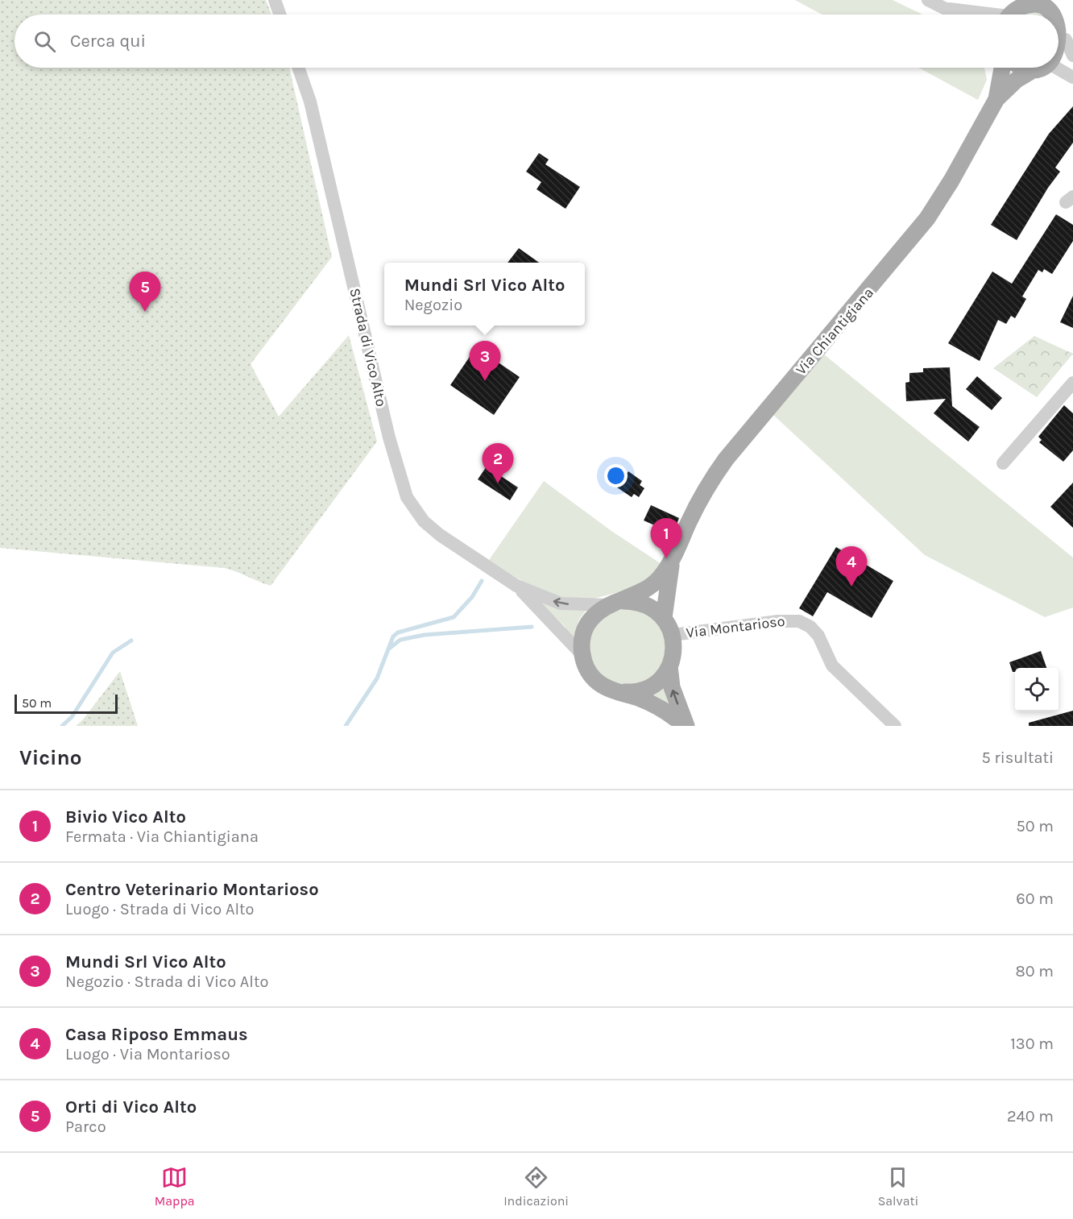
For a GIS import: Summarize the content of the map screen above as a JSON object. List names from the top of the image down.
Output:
{
  "streets": {
    "main road": ["Via Chiantigiana"],
    "street": ["Strada di Vico Alto", "Via Montarioso"]
  },
  "crossings": [
    ["Via Chiantigiana", "Strada di Vico Alto"],
    ["Via Chiantigiana", "Via Montarioso"],
    ["Strada di Vico Alto", "Via Montarioso"]
  ],
  "scale_bar": "50 m",
  "page": {
    "search": "Cerca qui",
    "popup": ["Mundi Srl Vico Alto", "Negozio"],
    "pins": [
      "5",
      "3",
      "2",
      "1",
      "4"
    ],
    "scale": "50 m",
    "heading": ["Vicino", "5 risultati"],
    "list": [
      {
        "mark": "1",
        "name": "Bivio Vico Alto",
        "note": "Fermata · Via Chiantigiana",
        "value": "50 m"
      },
      {
        "mark": "2",
        "name": "Centro Veterinario Montarioso",
        "note": "Luogo · Strada di Vico Alto",
        "value": "60 m"
      },
      {
        "mark": "3",
        "name": "Mundi Srl Vico Alto",
        "note": "Negozio · Strada di Vico Alto",
        "value": "80 m"
      },
      {
        "mark": "4",
        "name": "Casa Riposo Emmaus",
        "note": "Luogo · Via Montarioso",
        "value": "130 m"
      },
      {
        "mark": "5",
        "name": "Orti di Vico Alto",
        "note": "Parco",
        "value": "240 m"
      }
    ],
    "nav": ["Mappa", "Indicazioni", "Salvati"]
  }
}
